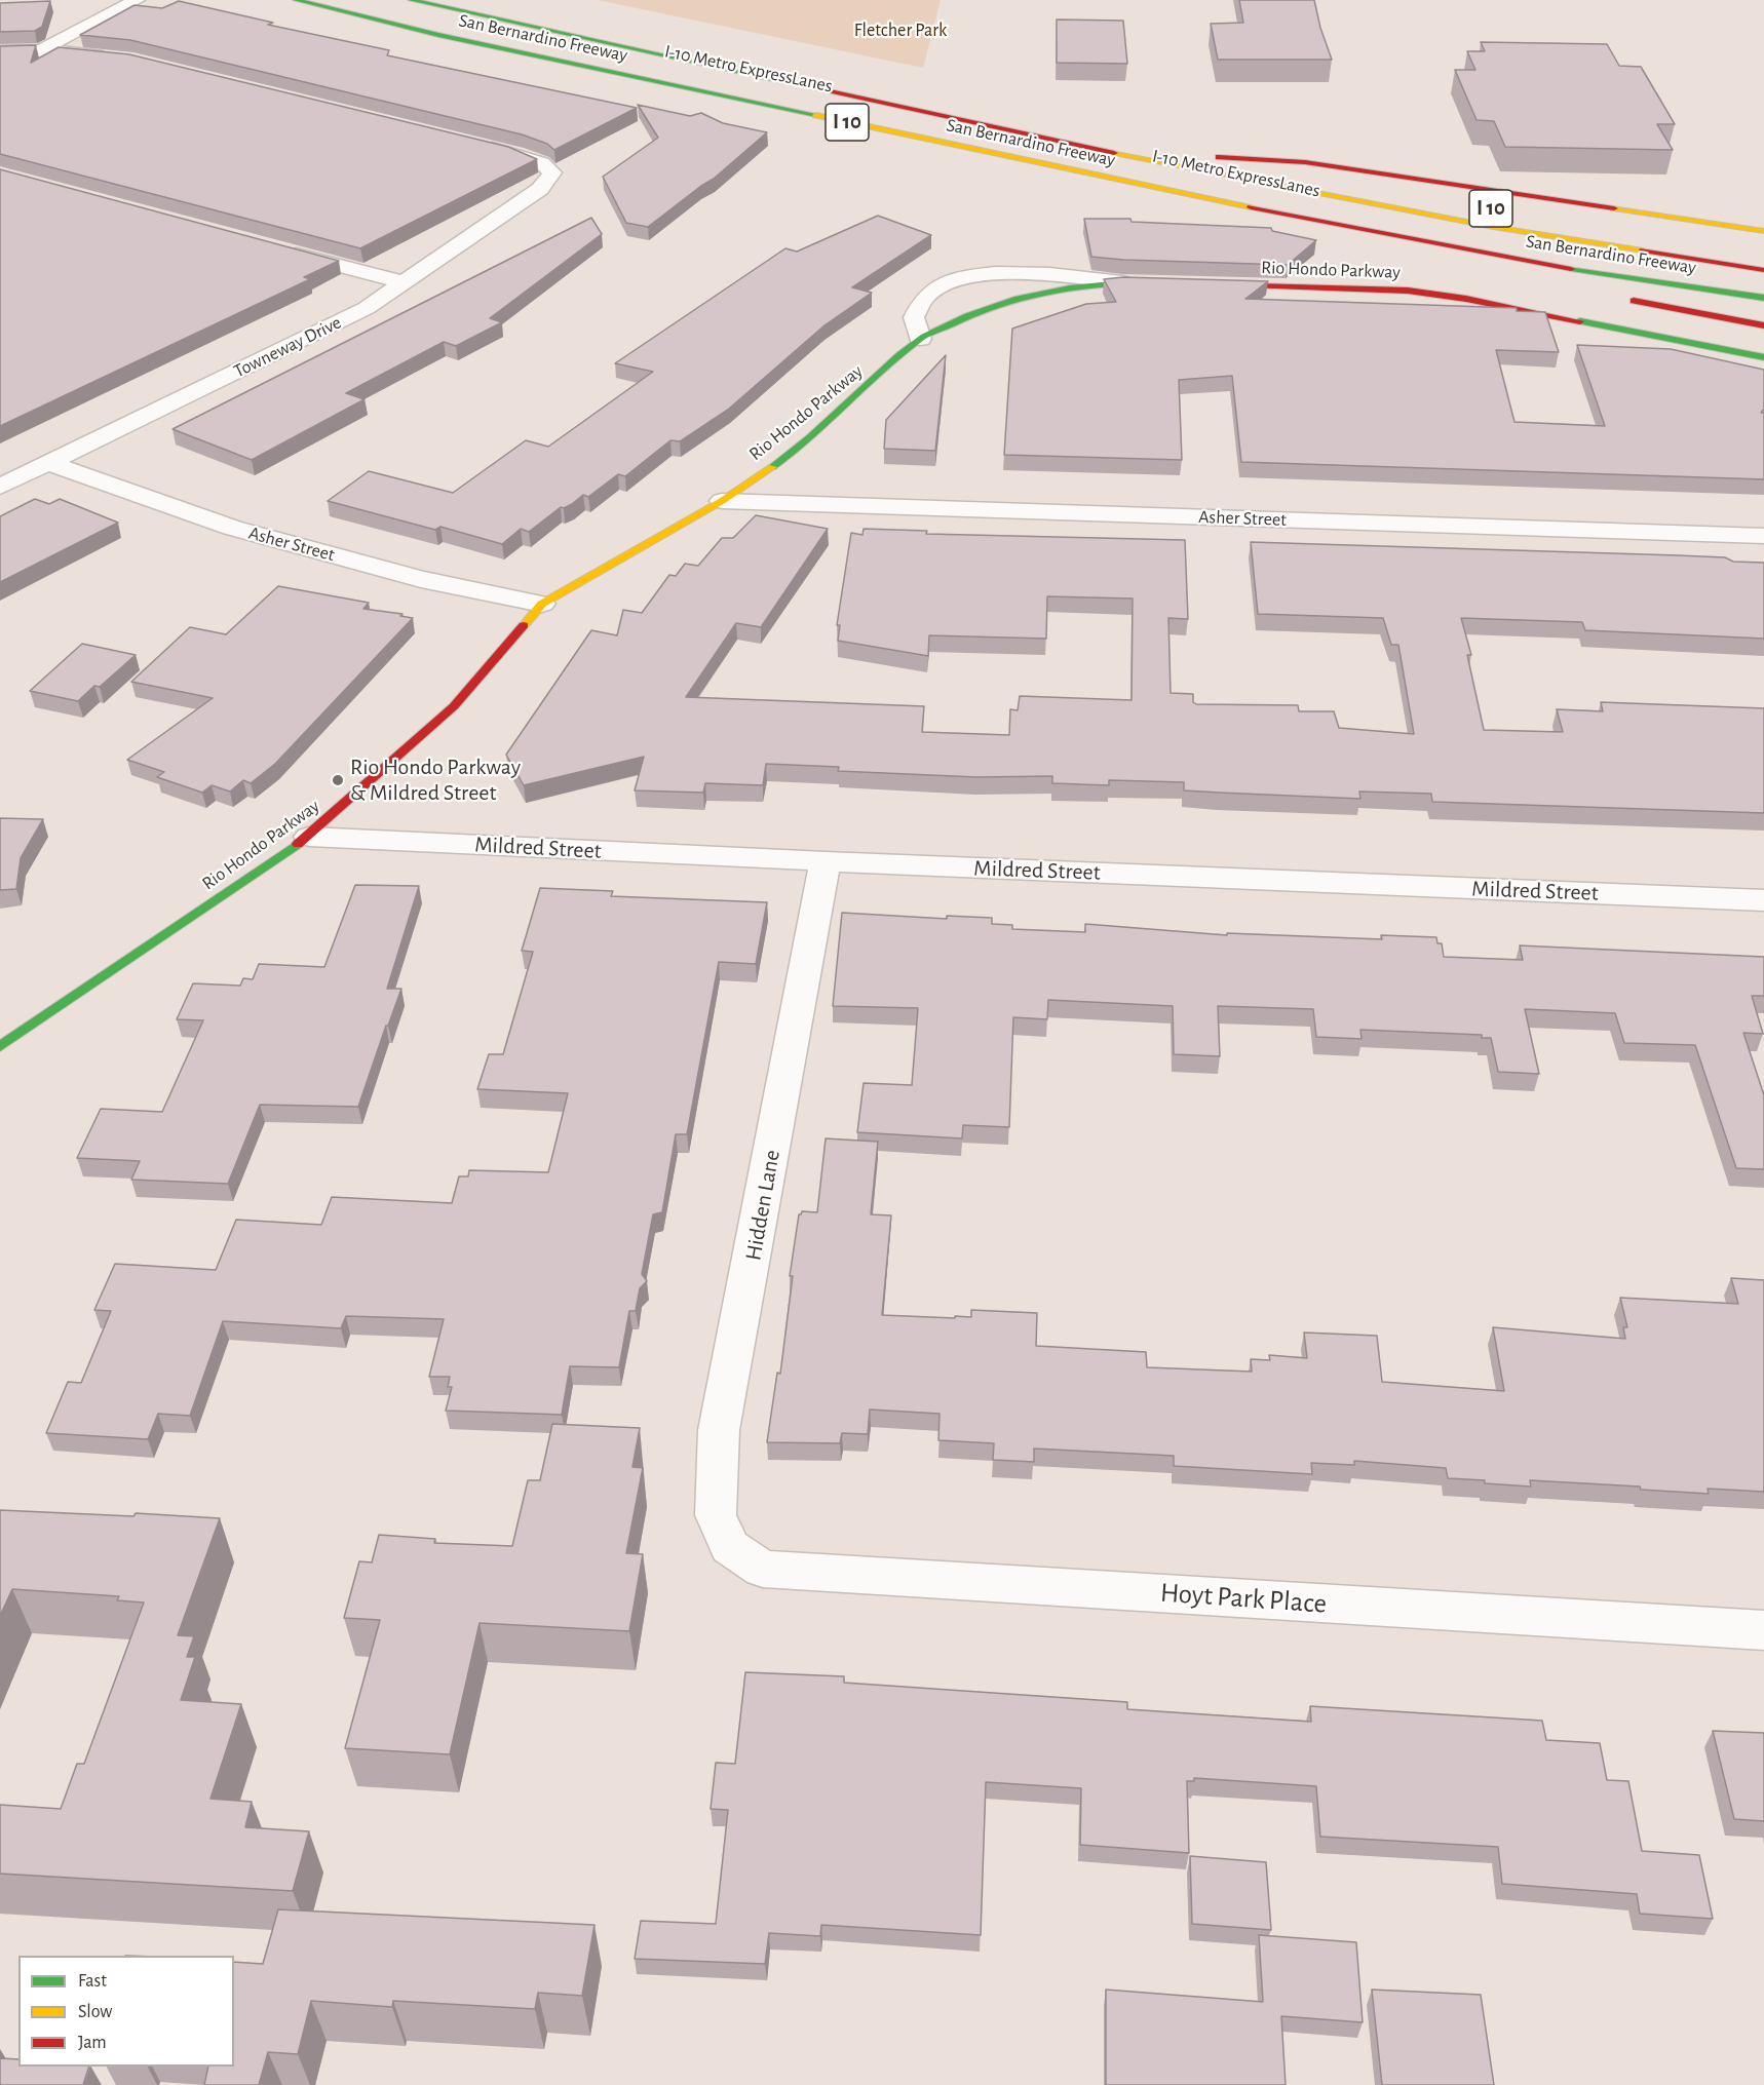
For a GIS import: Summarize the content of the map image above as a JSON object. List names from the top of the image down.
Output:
{
  "streets": {
    "main road": [
      "San Bernardino Freeway",
      "I-10 Metro ExpressLanes",
      "I 10",
      "Rio Hondo Parkway"
    ],
    "street": [
      "Towneway Drive",
      "Asher Street",
      "Mildred Street",
      "Hidden Lane",
      "Hoyt Park Place"
    ]
  },
  "crossings": [
    ["Rio Hondo Parkway", "Asher Street"],
    ["Rio Hondo Parkway", "Mildred Street"],
    ["Towneway Drive", "Asher Street"],
    ["Mildred Street", "Hidden Lane"],
    ["Hidden Lane", "Hoyt Park Place"]
  ],
  "parks": ["Fletcher Park"],
  "places": ["Rio Hondo Parkway & Mildred Street"],
  "legend": ["Fast", "Slow", "Jam"]
}
